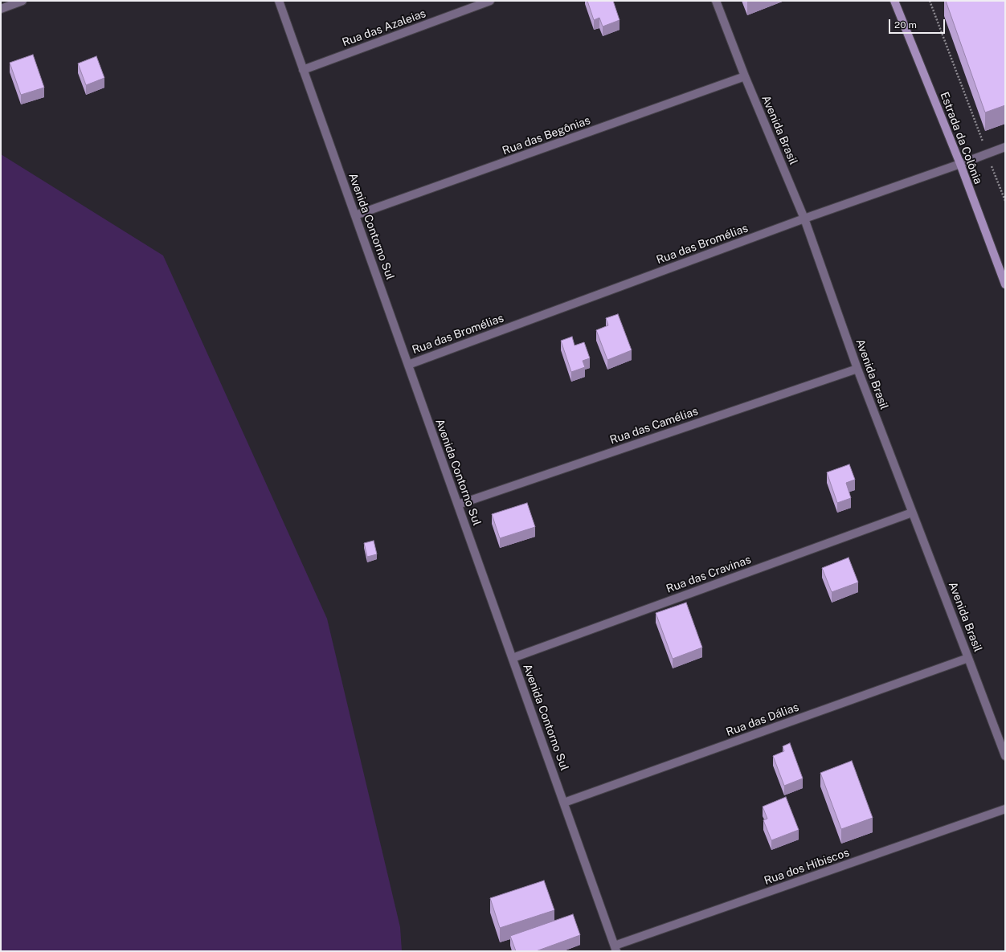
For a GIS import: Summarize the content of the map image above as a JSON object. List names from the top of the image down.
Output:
{
  "streets": {
    "main road": ["Estrada da Colônia"],
    "street": [
      "Rua das Azaleias",
      "Avenida Brasil",
      "Rua das Begônias",
      "Avenida Contorno Sul",
      "Rua das Bromélias",
      "Rua das Camélias",
      "Rua das Cravinas",
      "Rua das Dálias",
      "Rua dos Hibiscos"
    ]
  },
  "crossings": [
    ["Rua das Azaleias", "Avenida Contorno Sul"],
    ["Avenida Brasil", "Rua das Begônias"],
    ["Avenida Brasil", "Rua das Bromélias"],
    ["Avenida Brasil", "Rua das Camélias"],
    ["Avenida Brasil", "Rua das Cravinas"],
    ["Avenida Brasil", "Rua das Dálias"],
    ["Rua das Begônias", "Avenida Contorno Sul"],
    ["Estrada da Colônia", "Rua das Bromélias"],
    ["Avenida Contorno Sul", "Rua das Bromélias"],
    ["Avenida Contorno Sul", "Rua das Camélias"],
    ["Avenida Contorno Sul", "Rua das Cravinas"],
    ["Avenida Contorno Sul", "Rua das Dálias"],
    ["Avenida Contorno Sul", "Rua dos Hibiscos"]
  ],
  "scale_bar": "20 m"
}
